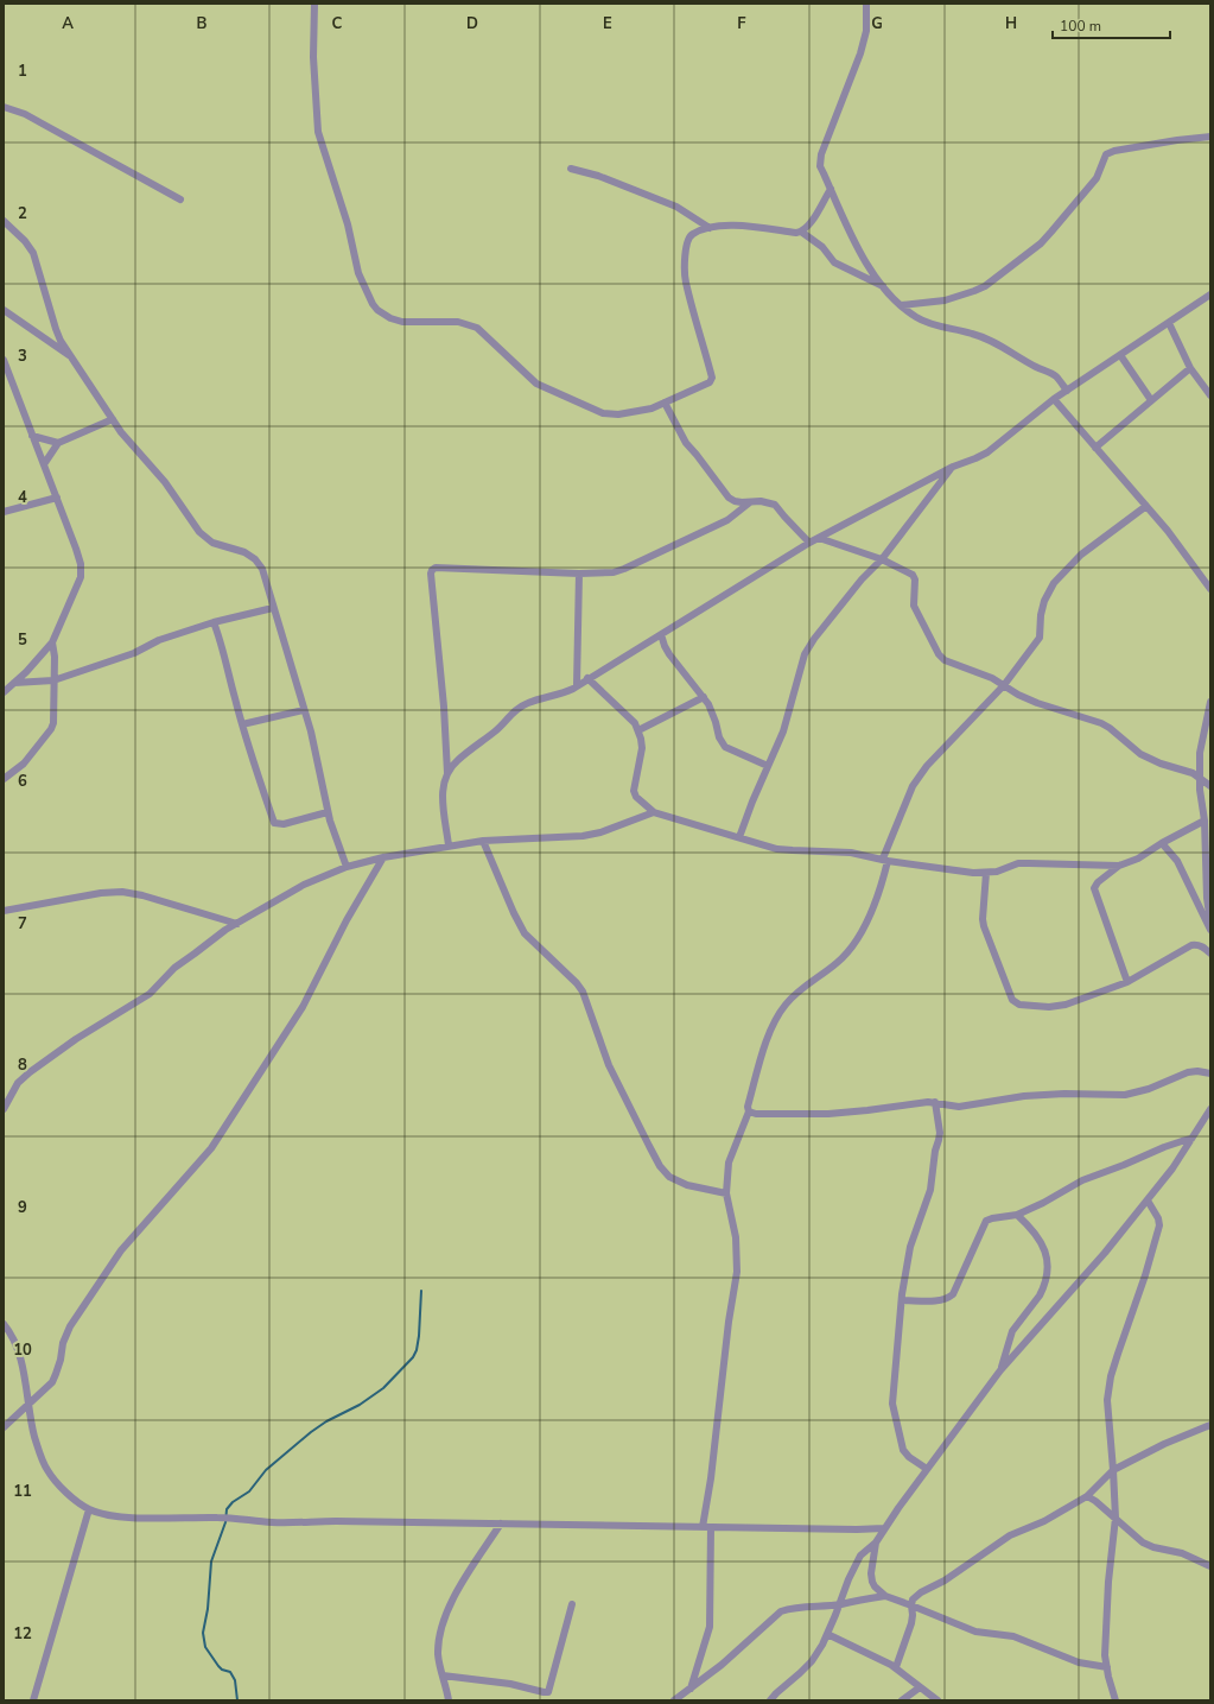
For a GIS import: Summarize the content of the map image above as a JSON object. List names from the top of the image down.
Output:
{
  "scale_bar": "100 m",
  "grid": {
    "columns": [
      "A",
      "B",
      "C",
      "D",
      "E",
      "F",
      "G",
      "H"
    ],
    "rows": [
      "1",
      "2",
      "3",
      "4",
      "5",
      "6",
      "7",
      "8",
      "9",
      "10",
      "11",
      "12"
    ]
  }
}
